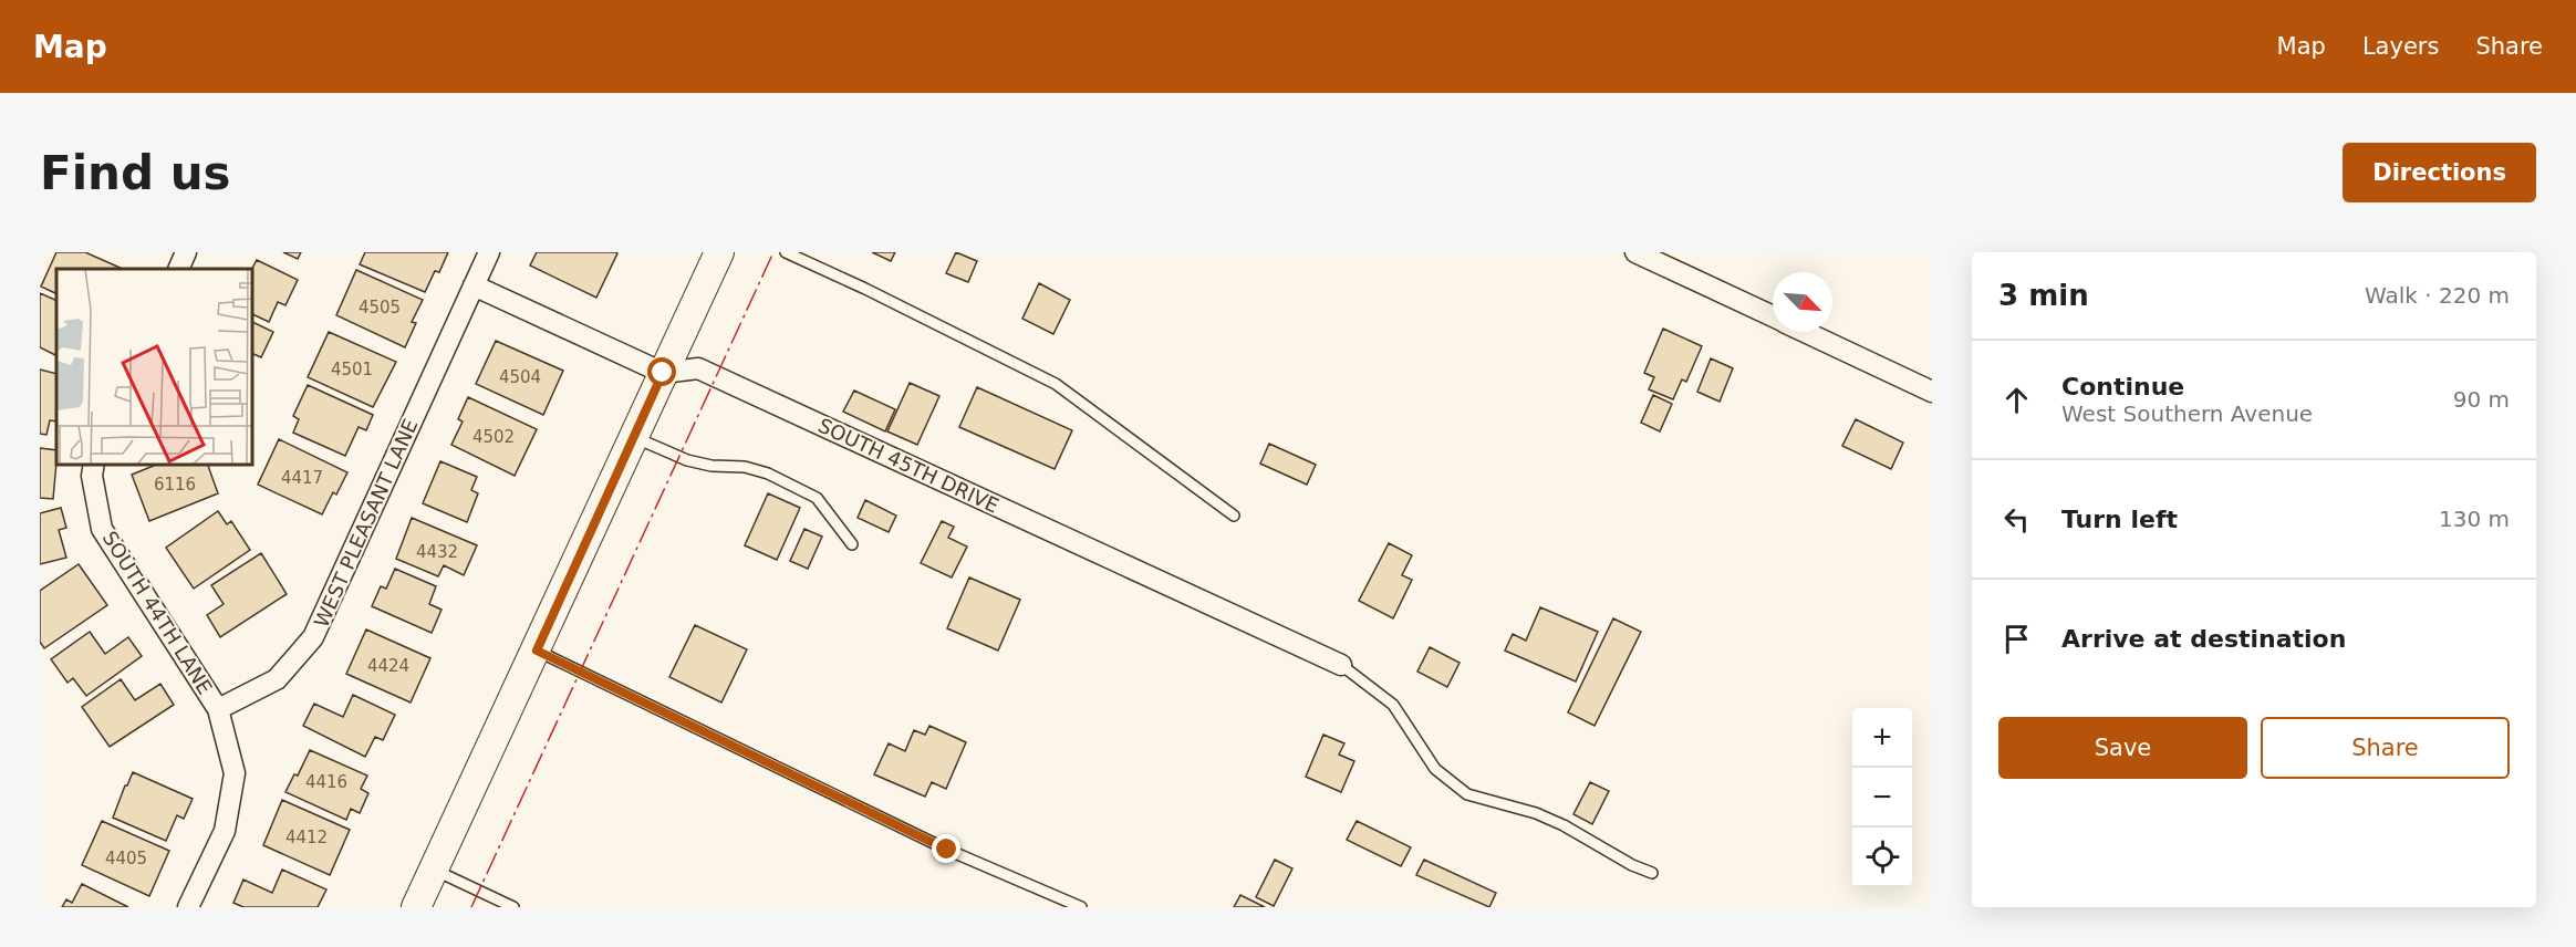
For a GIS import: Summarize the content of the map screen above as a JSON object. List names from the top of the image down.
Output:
{
  "streets": {
    "street": ["SOUTH 45TH DRIVE", "WEST PLEASANT LANE", "SOUTH 44TH LANE"]
  },
  "crossings": [
    ["WEST PLEASANT LANE", "SOUTH 44TH LANE"]
  ],
  "house_numbers": [
    "4505",
    "4501",
    "4504",
    "4502",
    "4417",
    "6116",
    "4432",
    "4424",
    "4416",
    "4412",
    "4405"
  ],
  "north": "bottom right",
  "page": {
    "header": "Map",
    "nav": ["Map", "Layers", "Share"],
    "buttons": [
      "Directions",
      ["Save", "Share"]
    ],
    "title": "Find us",
    "heading": ["3 min", "Walk · 220 m"],
    "list": [
      ["Continue", "West Southern Avenue", "90 m"],
      ["Turn left", "130 m"],
      "Arrive at destination"
    ],
    "map_buttons": ["+", "−"]
  }
}
